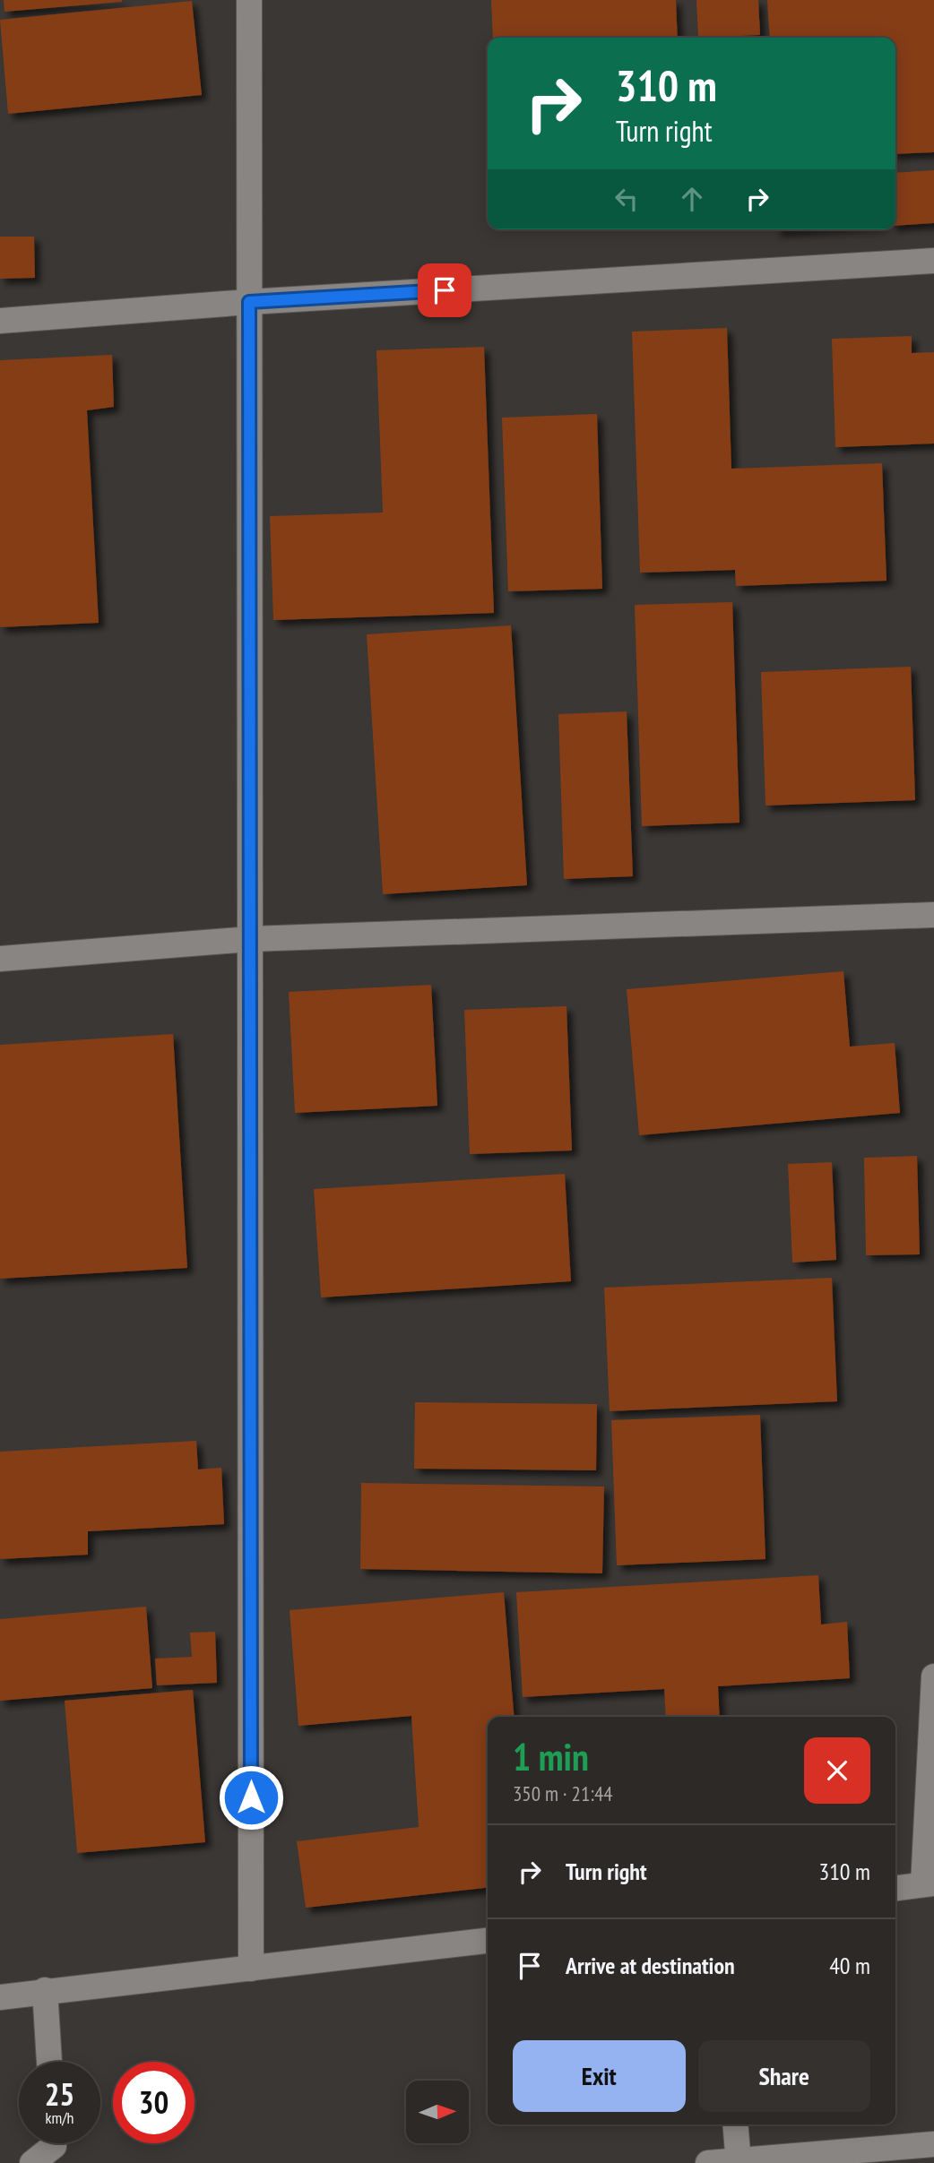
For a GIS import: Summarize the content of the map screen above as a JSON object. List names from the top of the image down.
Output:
{
  "north": "right",
  "page": {
    "turn": ["310 m", "Turn right"],
    "heading": ["1 min", "350 m · 21:44"],
    "list": [
      {
        "name": "Turn right",
        "value": "310 m"
      },
      {
        "name": "Arrive at destination",
        "value": "40 m"
      }
    ],
    "buttons": ["Exit", "Share"],
    "speed": "25 km/h",
    "limit": "30"
  }
}
